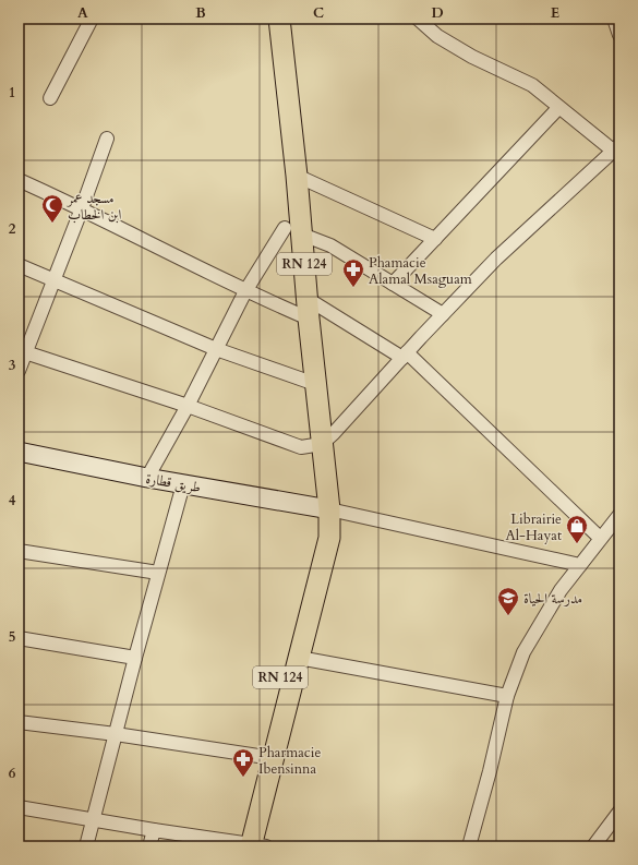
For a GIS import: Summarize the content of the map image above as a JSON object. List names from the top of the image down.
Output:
{
  "streets": {
    "main road": ["RN 124", "طريق قطارة"]
  },
  "crossings": [
    ["RN 124", "طريق قطارة"]
  ],
  "places": {
    "mosque": ["مسجد عمر ابن الخطاب"],
    "pharmacy": ["Phamacie Alamal Msaguam", "Pharmacie Ibensinna"],
    "shop": ["Librairie Al-Hayat"],
    "school or university": ["مدرسة الحياة"]
  },
  "grid": {
    "columns": [
      "A",
      "B",
      "C",
      "D",
      "E"
    ],
    "rows": [
      "1",
      "2",
      "3",
      "4",
      "5",
      "6"
    ]
  }
}
